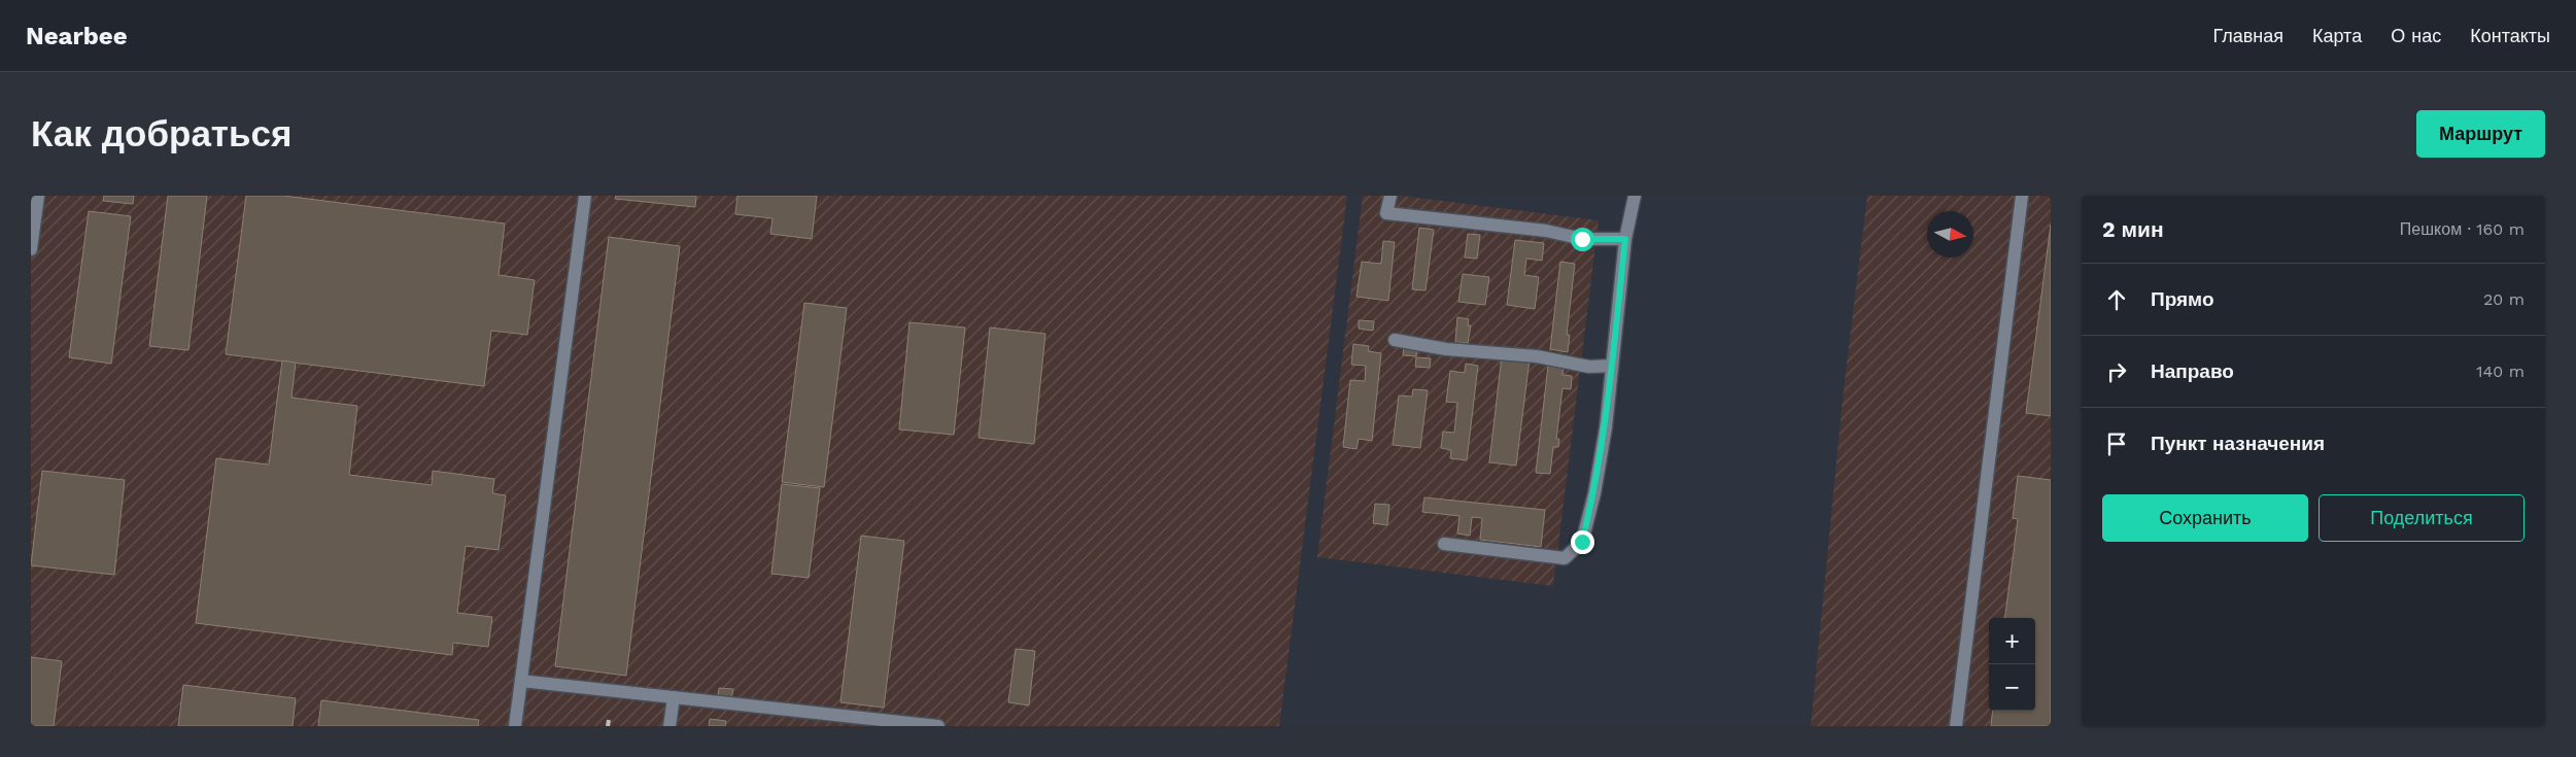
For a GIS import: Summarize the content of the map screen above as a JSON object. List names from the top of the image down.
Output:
{
  "north": "right",
  "page": {
    "header": "Nearbee",
    "nav": [
      "Главная",
      "Карта",
      "О нас",
      "Контакты"
    ],
    "buttons": [
      "Маршрут",
      ["Сохранить", "Поделиться"]
    ],
    "title": "Как добраться",
    "heading": ["2 мин", "Пешком · 160 m"],
    "list": [
      ["Прямо", "20 m"],
      ["Направо", "140 m"],
      "Пункт назначения"
    ],
    "map_buttons": ["+", "−"]
  }
}
